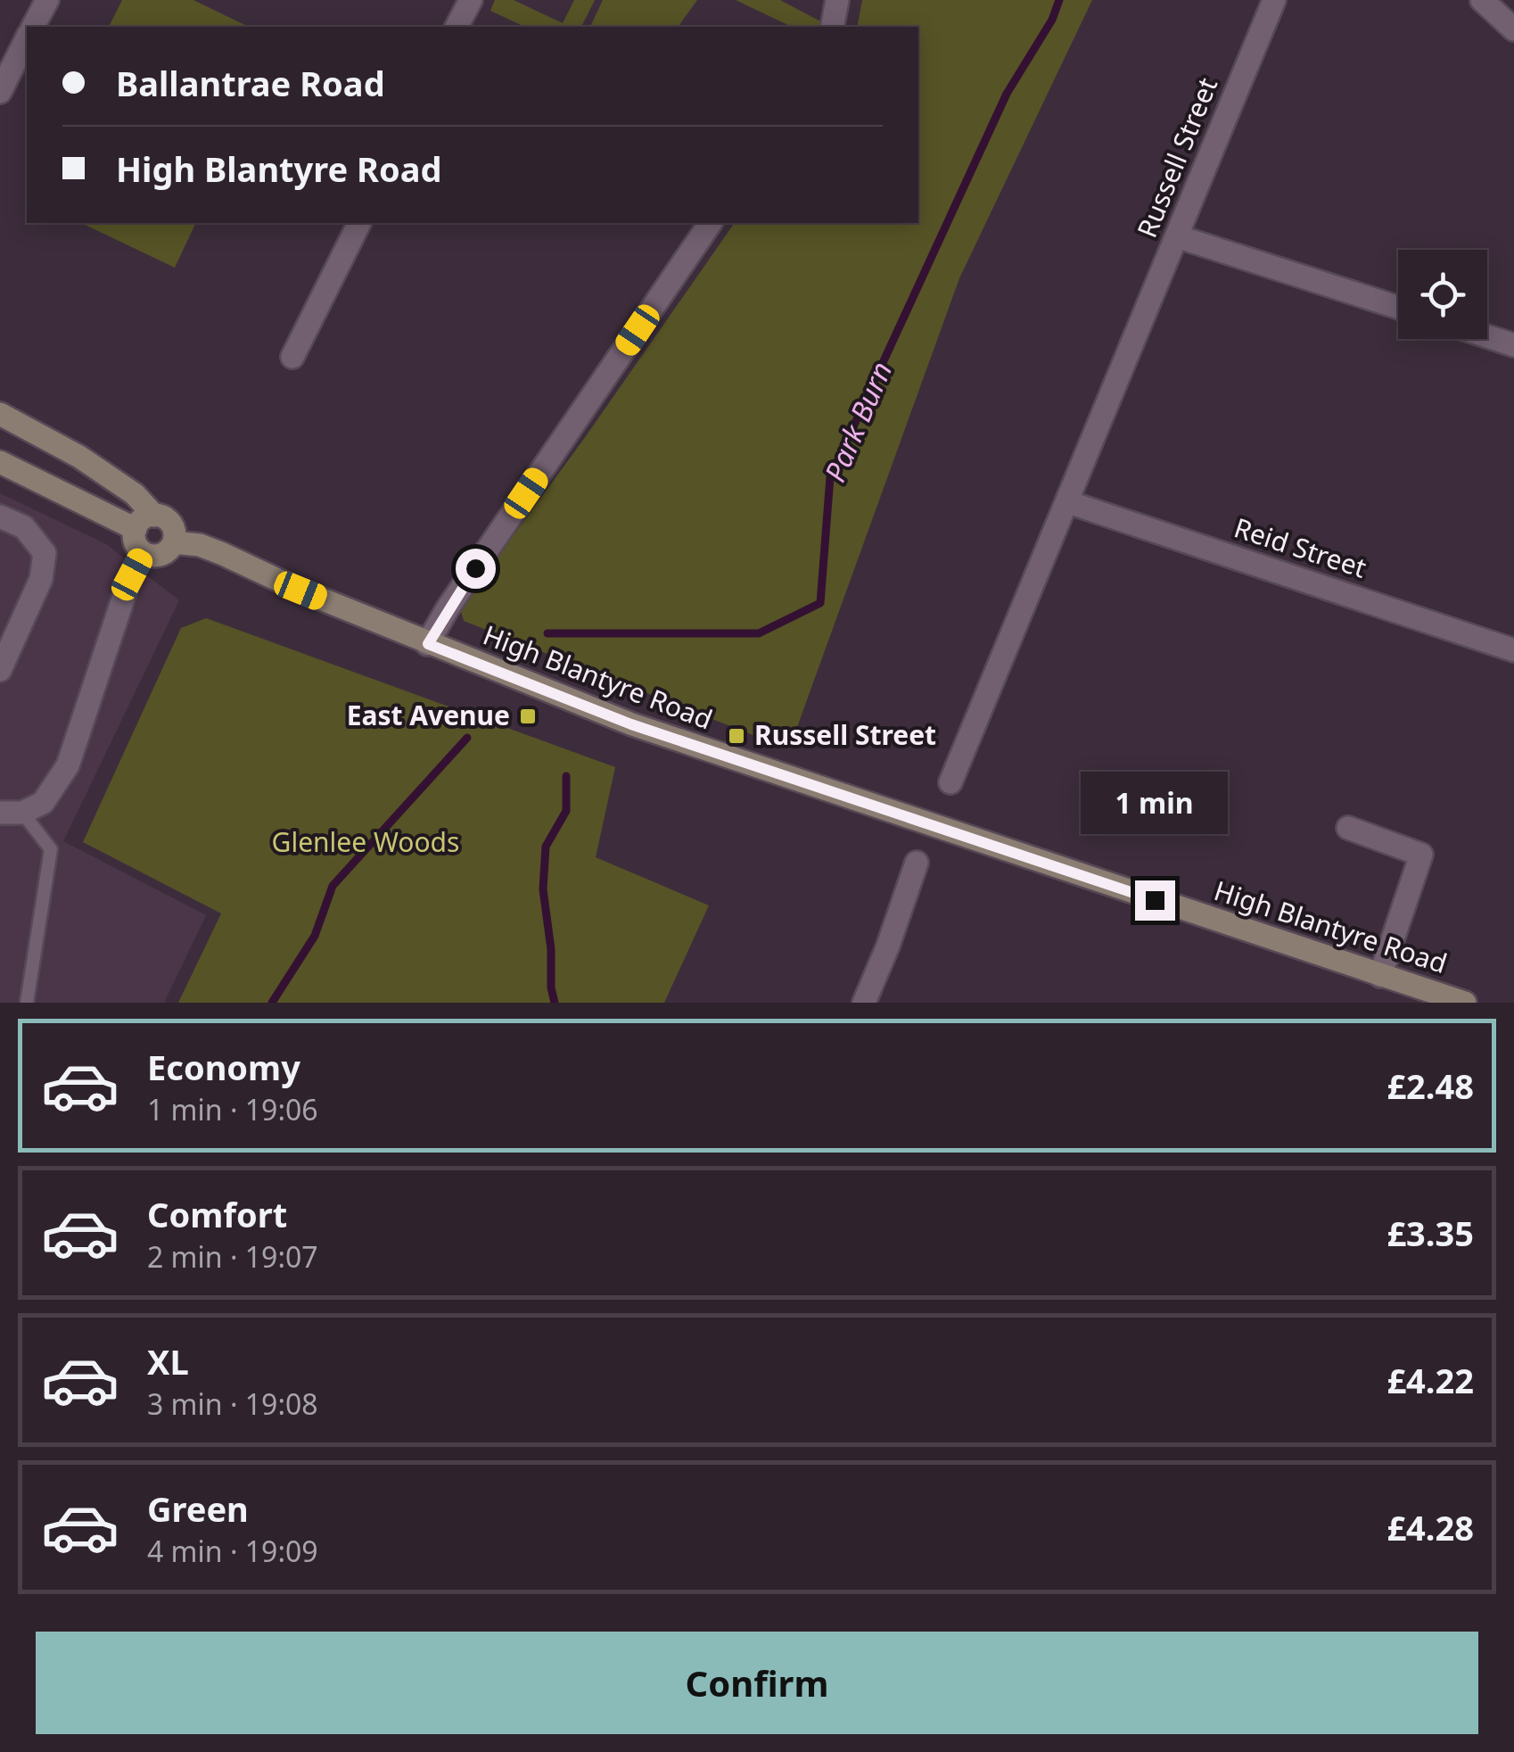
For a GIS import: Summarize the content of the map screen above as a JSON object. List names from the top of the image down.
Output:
{
  "streets": {
    "main road": ["High Blantyre Road"],
    "street": ["Russell Street", "Reid Street"]
  },
  "crossings": [
    ["Russell Street", "Reid Street"]
  ],
  "water": ["Park Burn"],
  "parks": ["Glenlee Woods"],
  "places": {
    "transit": ["East Avenue", "Russell Street"]
  },
  "page": {
    "banner": ["Ballantrae Road", "High Blantyre Road"],
    "bubble": "1 min",
    "list": [
      {
        "name": "Economy",
        "note": "1 min · 19:06",
        "value": "£2.48"
      },
      {
        "name": "Comfort",
        "note": "2 min · 19:07",
        "value": "£3.35"
      },
      {
        "name": "XL",
        "note": "3 min · 19:08",
        "value": "£4.22"
      },
      {
        "name": "Green",
        "note": "4 min · 19:09",
        "value": "£4.28"
      }
    ],
    "buttons": "Confirm"
  }
}
